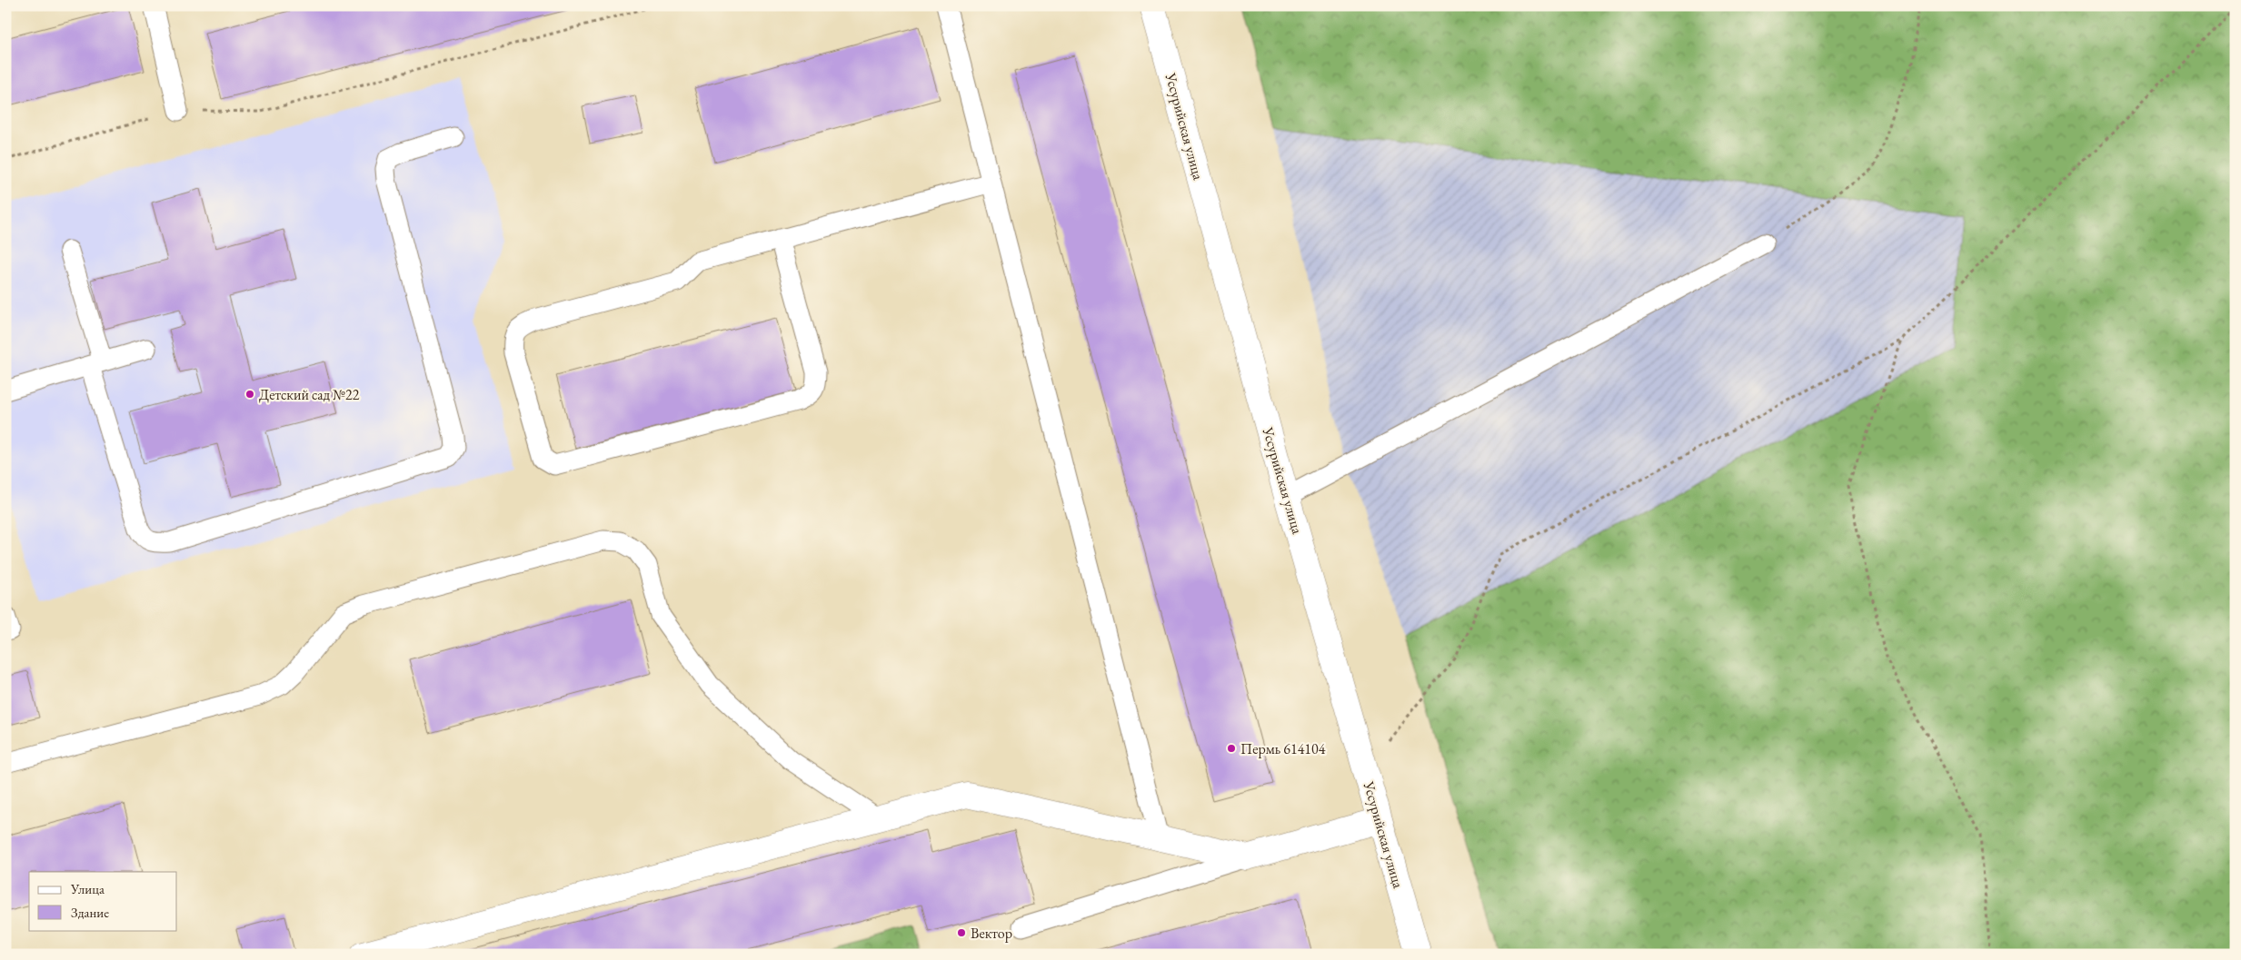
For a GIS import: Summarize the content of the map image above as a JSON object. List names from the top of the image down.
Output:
{
  "streets": {
    "street": ["Уссурийская улица"]
  },
  "places": ["Детский сад №22", "Пермь 614104", "Вектор"],
  "legend": ["Улица", "Здание"]
}
